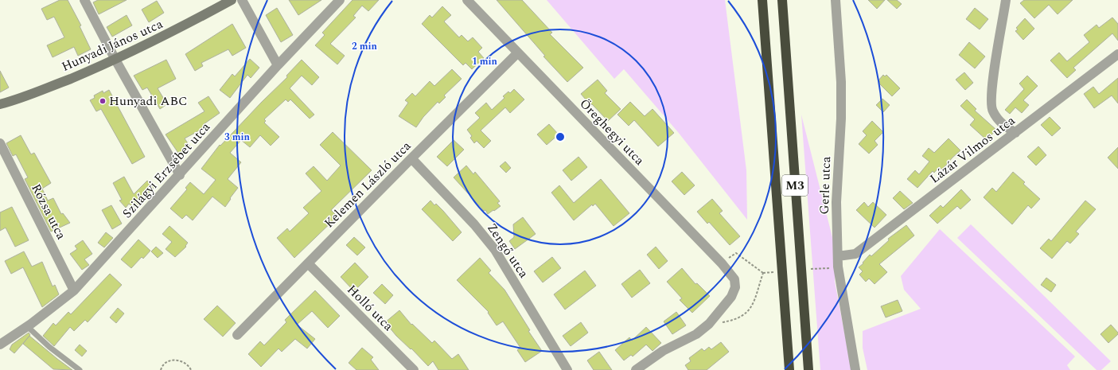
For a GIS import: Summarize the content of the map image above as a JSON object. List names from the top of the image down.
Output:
{
  "streets": {
    "highway": ["M3"],
    "street": [
      "Hunyadi János utca",
      "Öreghegyi utca",
      "Lázár Vilmos utca",
      "Szilágyi Erzsébet utca",
      "Kelemen László utca",
      "Gerle utca",
      "Rózsa utca",
      "Zengő utca",
      "Holló utca"
    ]
  },
  "crossings": [
    ["Öreghegyi utca", "Kelemen László utca"],
    ["Lázár Vilmos utca", "Gerle utca"],
    ["Szilágyi Erzsébet utca", "Rózsa utca"],
    ["Kelemen László utca", "Zengő utca"],
    ["Kelemen László utca", "Holló utca"]
  ],
  "places": ["Hunyadi ABC"],
  "rings": ["2 min", "1 min", "3 min"]
}
